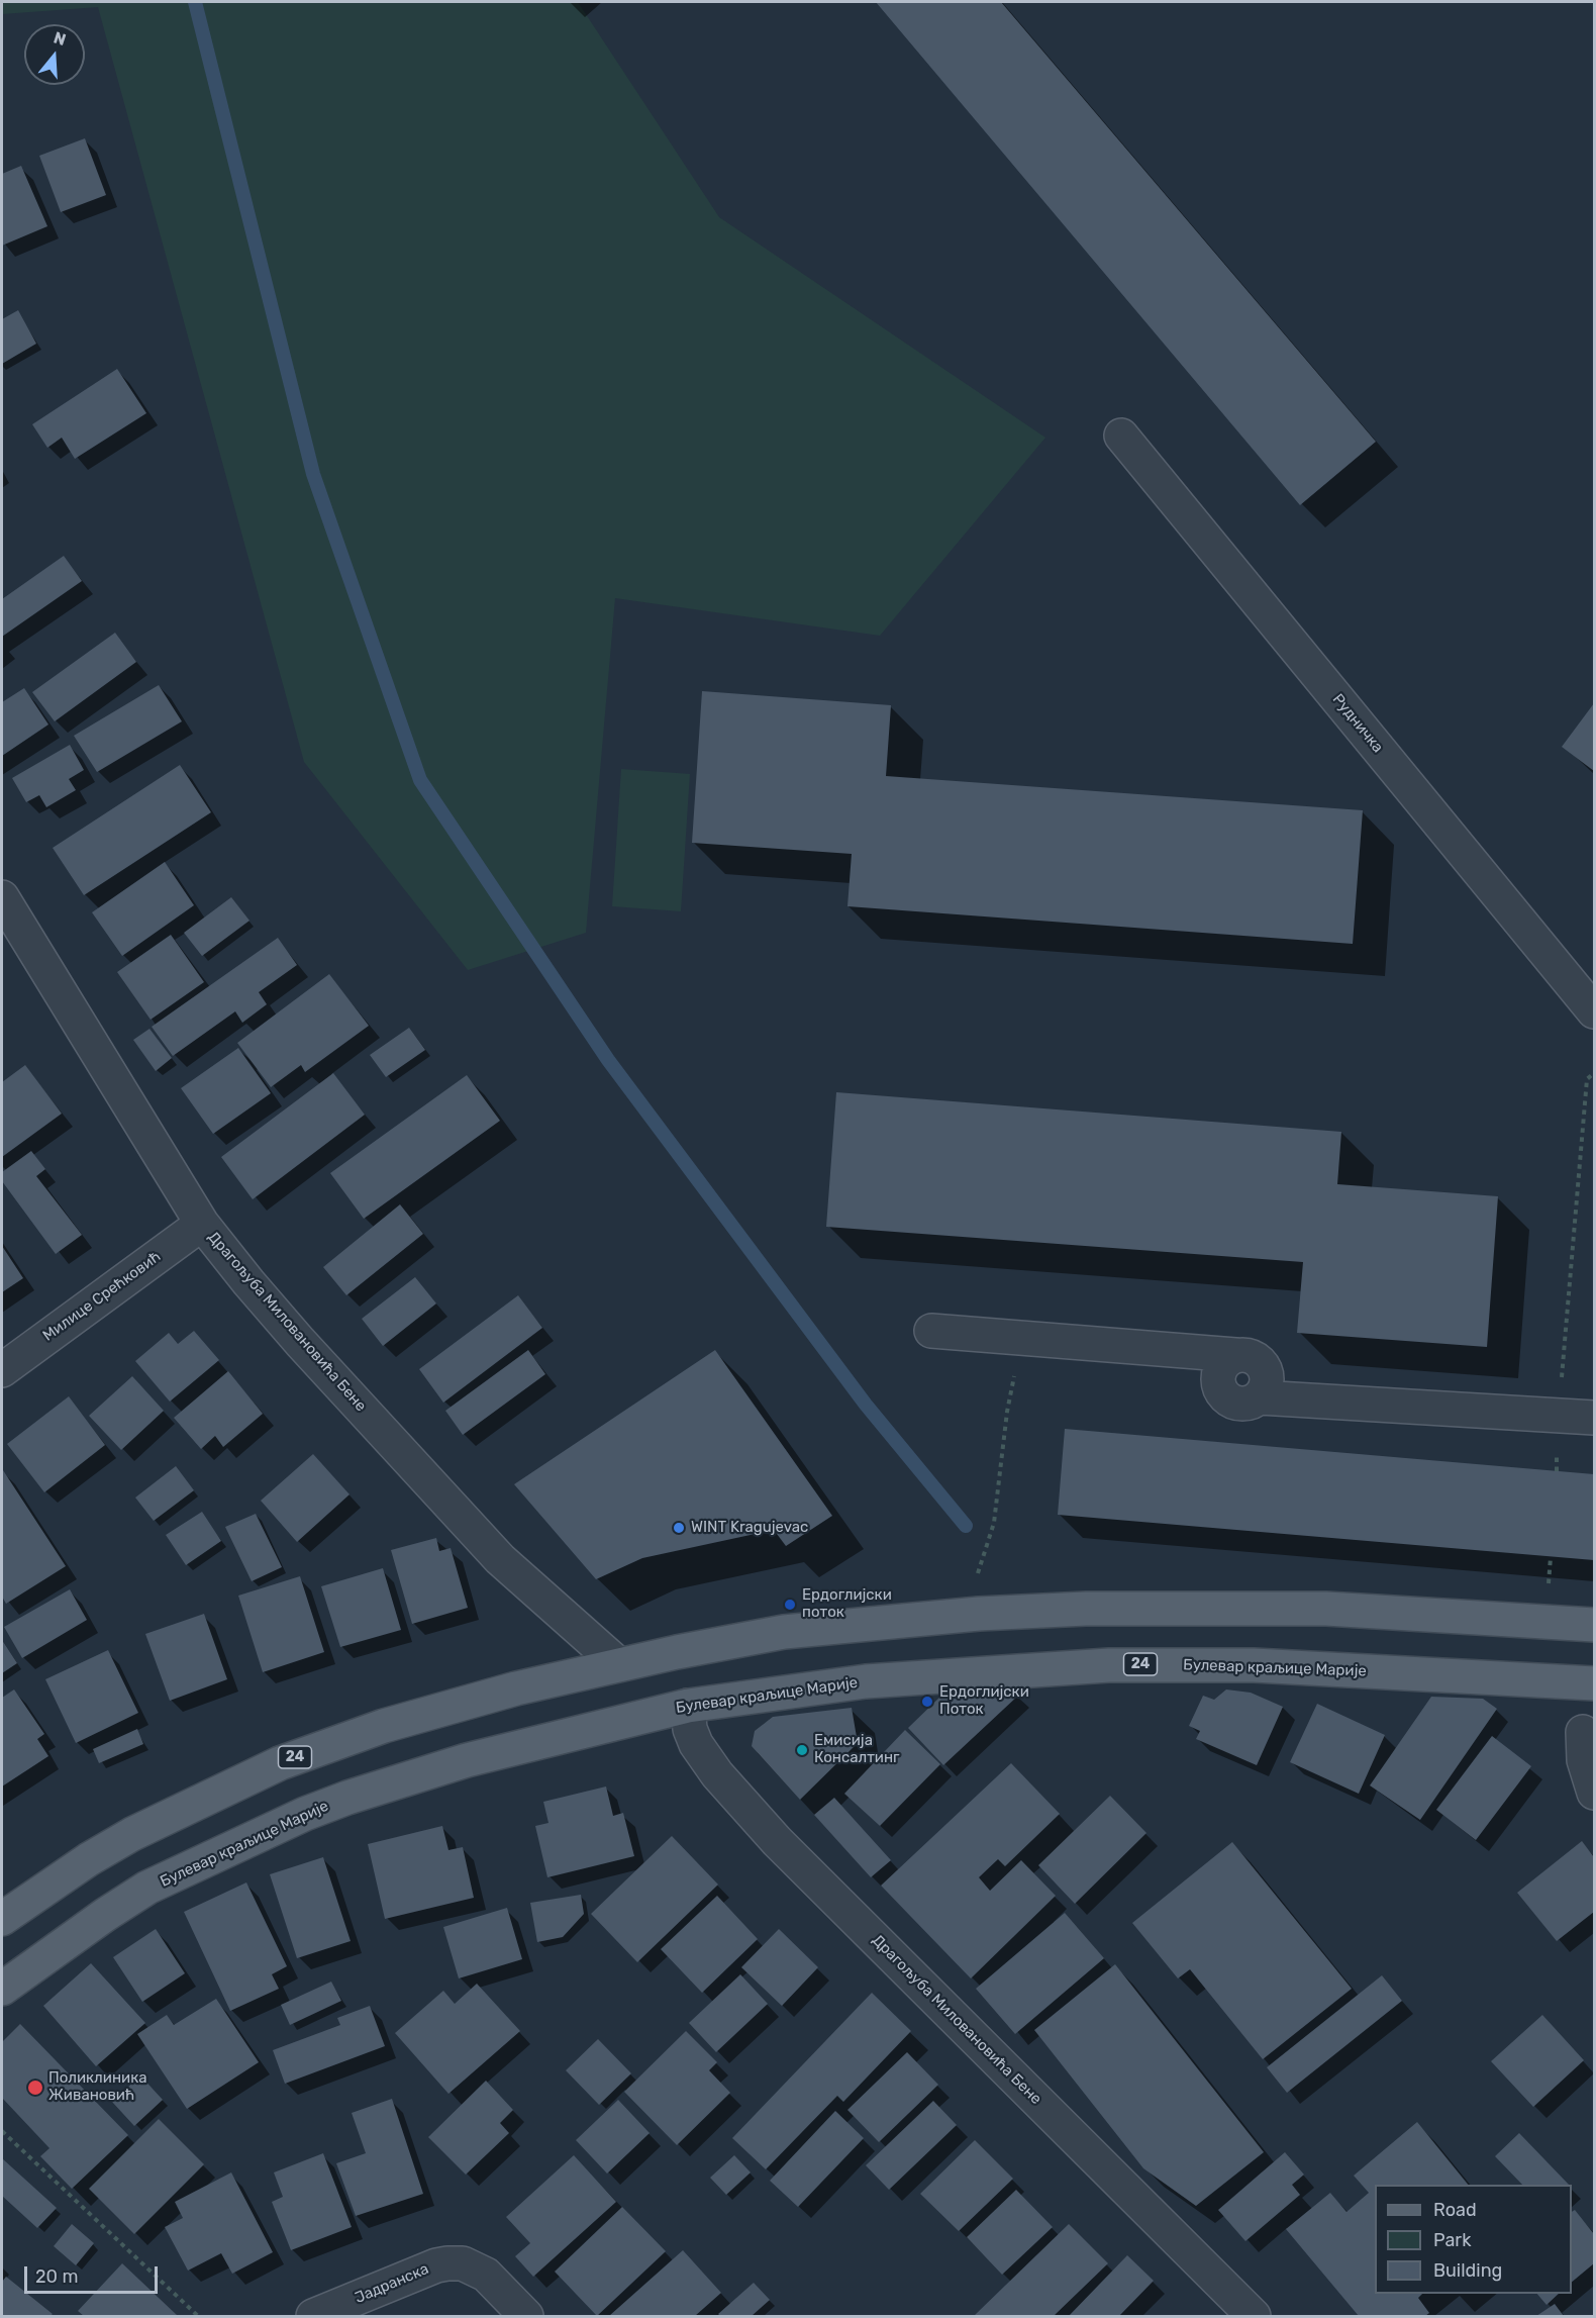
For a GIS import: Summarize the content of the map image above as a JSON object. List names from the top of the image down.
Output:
{
  "streets": {
    "main road": ["24", "Булевар краљице Марије"],
    "street": [
      "Рудничка",
      "Милице Срећковић",
      "Драгољуба Миловановића Бене",
      "Јадранска"
    ]
  },
  "crossings": [
    ["Милице Срећковић", "Драгољуба Миловановића Бене"],
    ["Драгољуба Миловановића Бене", "24"],
    ["Драгољуба Миловановића Бене", "Булевар краљице Марије"]
  ],
  "places": [
    "WINT Kragujevac",
    "Ердоглијски поток",
    "Ердоглијски Поток",
    "Емисија Консалтинг",
    "Поликлиника Живановић"
  ],
  "legend": ["Road", "Park", "Building"],
  "scale_bar": "20 m",
  "north": "top"
}
